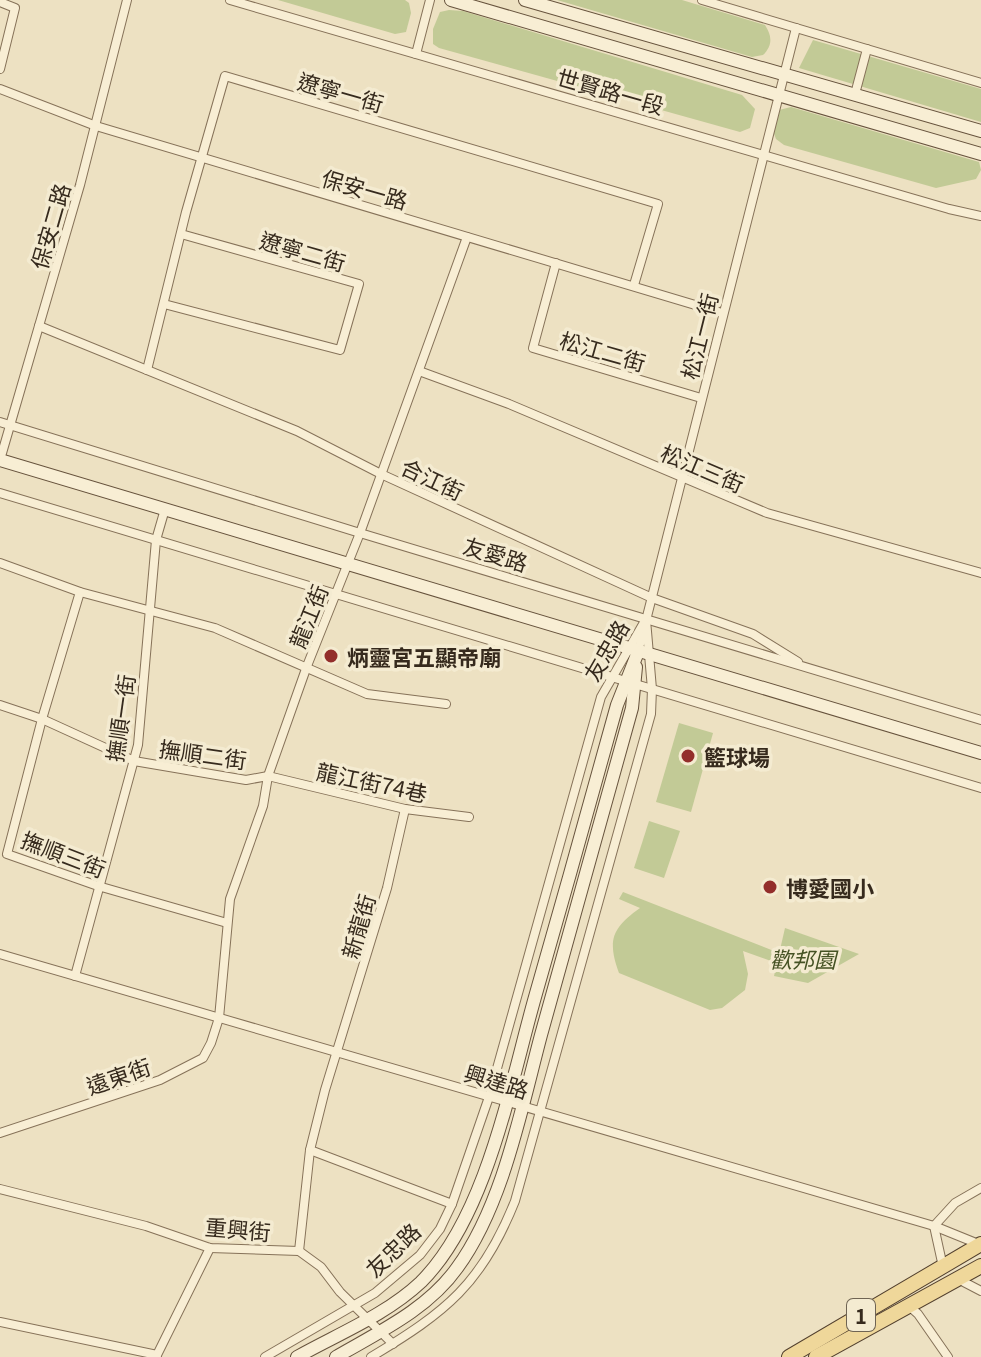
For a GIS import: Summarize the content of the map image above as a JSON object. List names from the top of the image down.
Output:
{
  "streets": {
    "main road": ["1"],
    "street": [
      "世賢路一段",
      "遼寧一街",
      "保安一路",
      "保安二路",
      "遼寧二街",
      "松江一街",
      "松江二街",
      "松江三街",
      "合江街",
      "友愛路",
      "龍江街",
      "友忠路",
      "撫順一街",
      "撫順二街",
      "龍江街74巷",
      "撫順三街",
      "新龍街",
      "遠東街",
      "興達路",
      "重興街"
    ]
  },
  "crossings": [
    ["世賢路一段", "松江一街"],
    ["遼寧一街", "保安一路"],
    ["遼寧一街", "遼寧二街"],
    ["遼寧一街", "合江街"],
    ["保安一路", "保安二路"],
    ["保安一路", "松江一街"],
    ["保安一路", "松江二街"],
    ["保安一路", "龍江街"],
    ["保安二路", "合江街"],
    ["保安二路", "友愛路"],
    ["松江一街", "松江二街"],
    ["松江一街", "松江三街"],
    ["松江一街", "合江街"],
    ["松江一街", "友愛路"],
    ["松江一街", "友忠路"],
    ["松江三街", "龍江街"],
    ["合江街", "友愛路"],
    ["合江街", "龍江街"],
    ["友愛路", "龍江街"],
    ["龍江街", "撫順二街"],
    ["龍江街", "龍江街74巷"],
    ["龍江街", "撫順三街"],
    ["龍江街", "遠東街"],
    ["龍江街", "興達路"],
    ["友忠路", "興達路"],
    ["友忠路", "重興街"],
    ["撫順一街", "撫順二街"],
    ["撫順一街", "撫順三街"],
    ["撫順一街", "興達路"],
    ["撫順二街", "龍江街74巷"],
    ["撫順二街", "撫順三街"],
    ["龍江街74巷", "新龍街"],
    ["新龍街", "興達路"],
    ["新龍街", "重興街"],
    ["遠東街", "興達路"],
    ["興達路", "1"]
  ],
  "parks": ["歡邦園"],
  "places": ["炳靈宮五顯帝廟", "籃球場", "博愛國小"]
}
